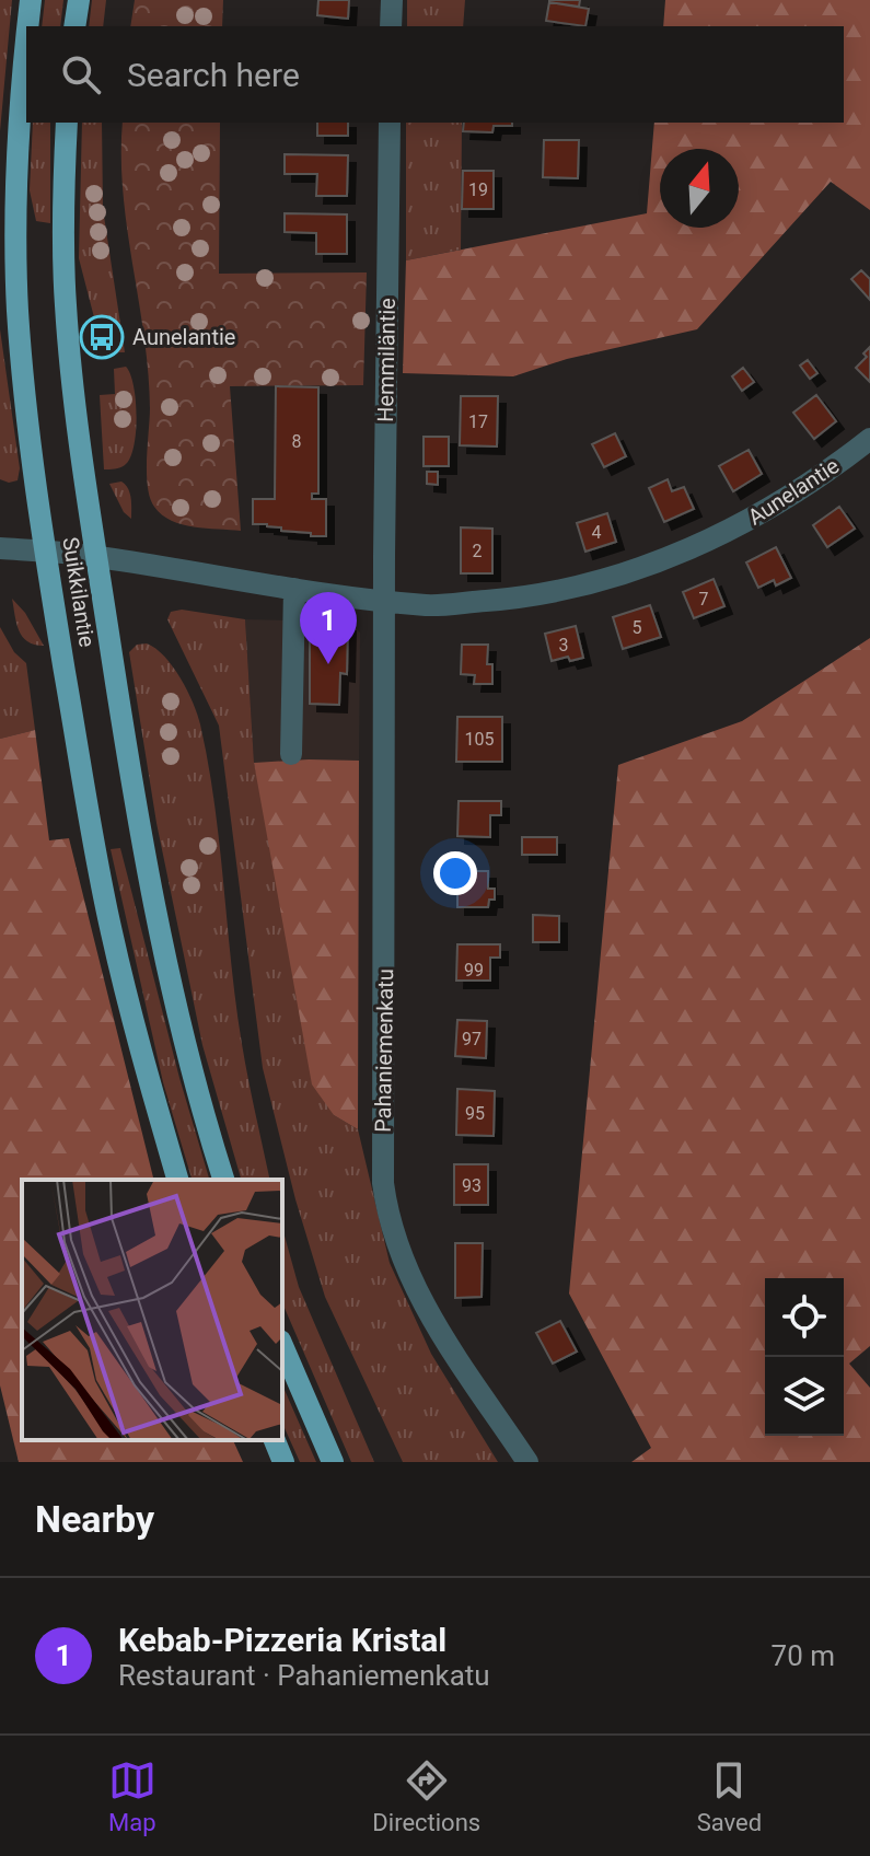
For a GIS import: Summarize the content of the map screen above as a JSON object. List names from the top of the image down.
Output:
{
  "streets": {
    "main road": ["Suikkilantie"],
    "street": ["Hemmiläntie", "Aunelantie", "Pahaniemenkatu"]
  },
  "crossings": [
    ["Hemmiläntie", "Aunelantie"],
    ["Hemmiläntie", "Pahaniemenkatu"],
    ["Aunelantie", "Suikkilantie"],
    ["Aunelantie", "Pahaniemenkatu"]
  ],
  "places": {
    "bus stop": ["Aunelantie"]
  },
  "house_numbers": [
    "19",
    "17",
    "8",
    "4",
    "2",
    "7",
    "5",
    "3",
    "105",
    "99",
    "97",
    "95",
    "93"
  ],
  "north": "top",
  "page": {
    "search": "Search here",
    "pins": "1",
    "heading": "Nearby",
    "list": [
      {
        "mark": "1",
        "name": "Kebab-Pizzeria Kristal",
        "note": "Restaurant · Pahaniemenkatu",
        "value": "70 m"
      }
    ],
    "nav": ["Map", "Directions", "Saved"]
  }
}
